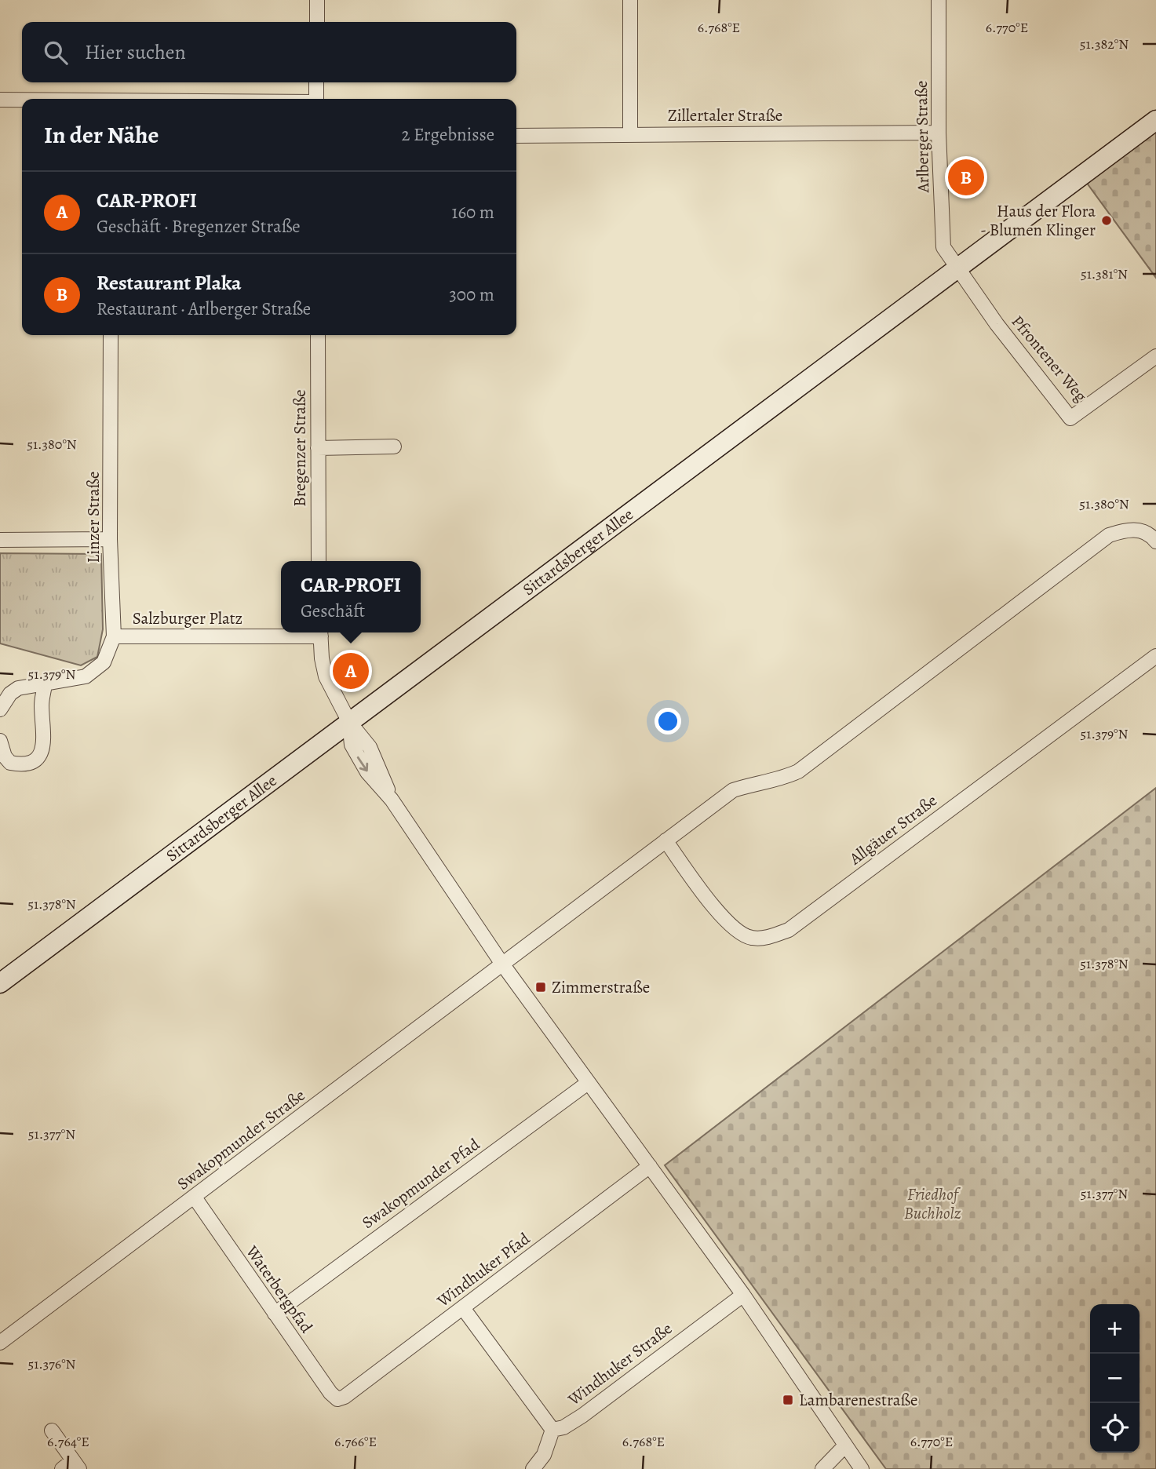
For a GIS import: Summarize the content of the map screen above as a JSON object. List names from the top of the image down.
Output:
{
  "streets": {
    "main road": ["Sittardsberger Allee"],
    "street": [
      "Zillertaler Straße",
      "Arlberger Straße",
      "Pfrontener Weg",
      "Bregenzer Straße",
      "Linzer Straße",
      "Salzburger Platz",
      "Allgäuer Straße",
      "Swakopmunder Straße",
      "Swakopmunder Pfad",
      "Windhuker Pfad",
      "Waterbergpfad",
      "Windhuker Straße"
    ]
  },
  "crossings": [
    ["Zillertaler Straße", "Arlberger Straße"],
    ["Arlberger Straße", "Pfrontener Weg"],
    ["Arlberger Straße", "Sittardsberger Allee"],
    ["Pfrontener Weg", "Sittardsberger Allee"],
    ["Linzer Straße", "Salzburger Platz"],
    ["Swakopmunder Straße", "Waterbergpfad"],
    ["Swakopmunder Pfad", "Waterbergpfad"],
    ["Windhuker Pfad", "Waterbergpfad"]
  ],
  "parks": ["Friedhof Buchholz"],
  "places": {
    "other": ["Haus der Flora - Blumen Klinger"],
    "transit": ["Zimmerstraße", "Lambarenestraße"]
  },
  "page": {
    "search": "Hier suchen",
    "heading": ["In der Nähe", "2 Ergebnisse"],
    "pins": ["B", "A"],
    "list": [
      {
        "mark": "A",
        "name": "CAR-PROFI",
        "note": "Geschäft · Bregenzer Straße",
        "value": "160 m"
      },
      {
        "mark": "B",
        "name": "Restaurant Plaka",
        "note": "Restaurant · Arlberger Straße",
        "value": "300 m"
      }
    ],
    "popup": ["CAR-PROFI", "Geschäft"],
    "map_buttons": ["+", "−"]
  },
  "coordinates": [
    "6.768°E",
    "6.770°E",
    "51.382°N",
    "51.381°N",
    "51.380°N",
    "51.379°N",
    "51.378°N",
    "51.377°N",
    "51.376°N",
    "6.764°E",
    "6.766°E"
  ]
}
